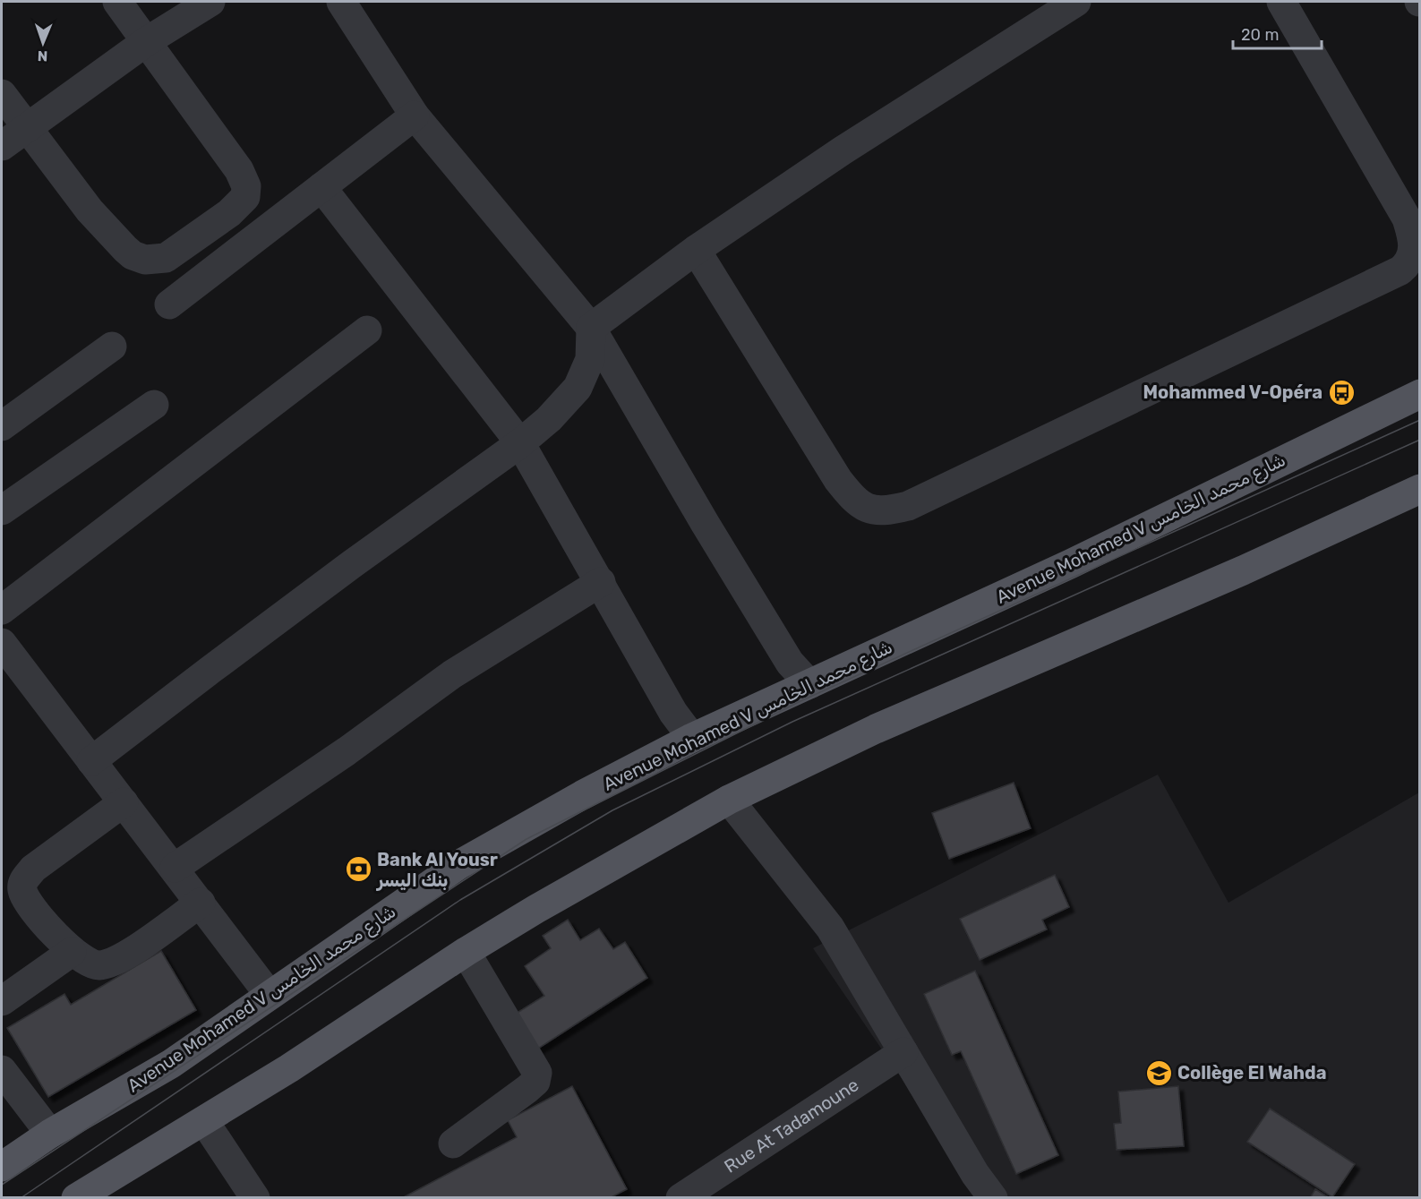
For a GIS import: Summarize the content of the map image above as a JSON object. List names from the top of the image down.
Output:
{
  "streets": {
    "main road": ["Avenue Mohamed V شارع محمد الخامس"],
    "street": ["Rue At Tadamoune"]
  },
  "places": {
    "bus stop": ["Mohammed V-Opéra"],
    "bank": ["Bank Al Yousr بنك اليسر"],
    "school or university": ["Collège El Wahda"]
  },
  "scale_bar": "20 m",
  "north": "bottom"
}
